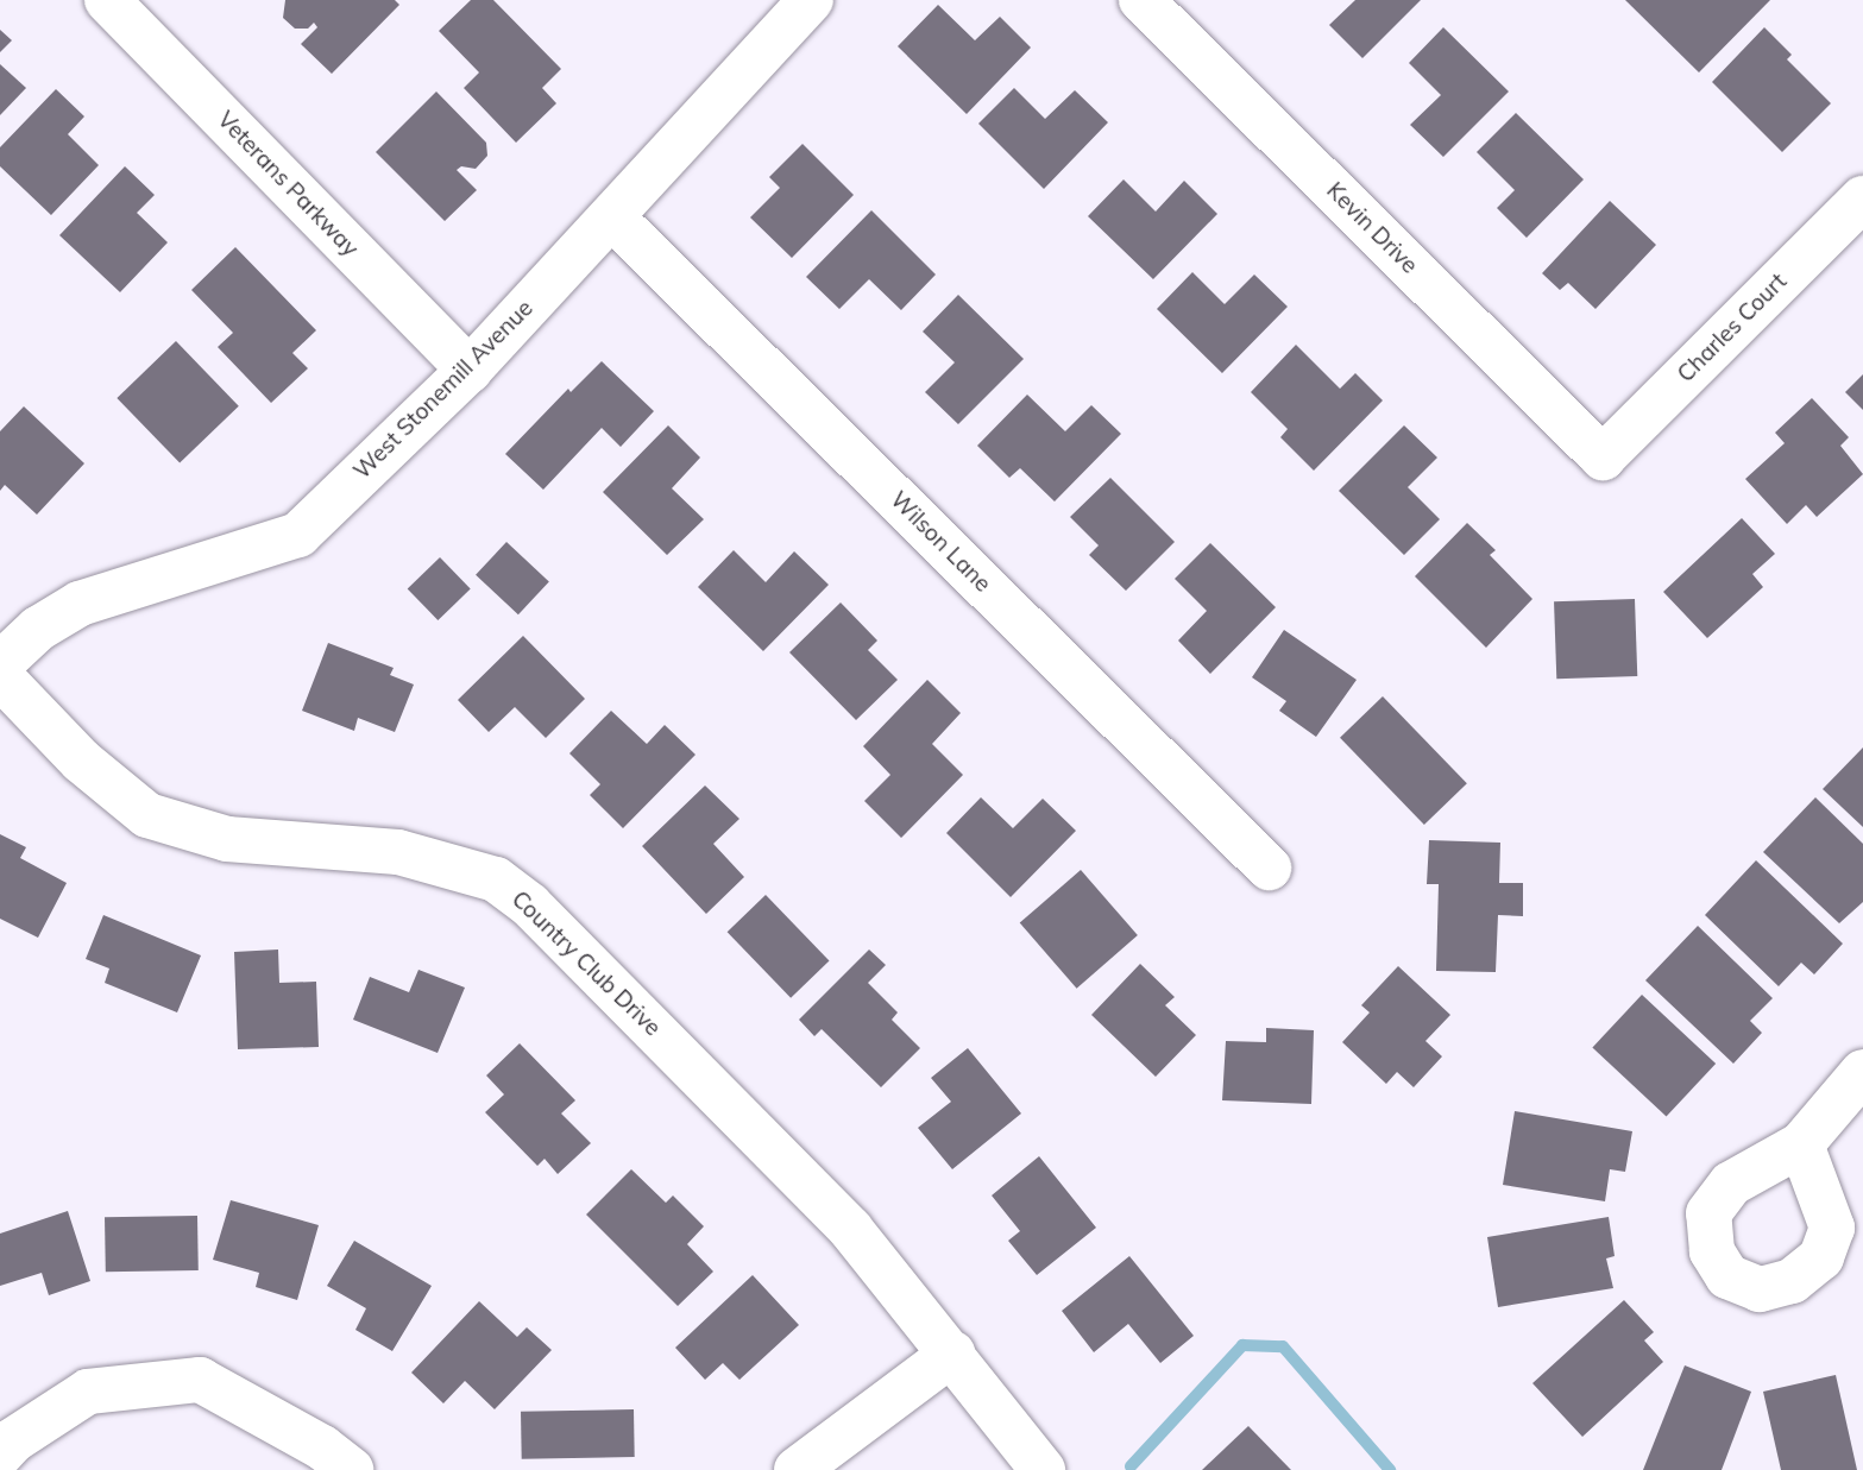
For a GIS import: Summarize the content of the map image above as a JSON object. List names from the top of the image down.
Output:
{
  "streets": {
    "street": [
      "Veterans Parkway",
      "Kevin Drive",
      "Charles Court",
      "West Stonemill Avenue",
      "Wilson Lane",
      "Country Club Drive"
    ]
  },
  "crossings": [
    ["Veterans Parkway", "West Stonemill Avenue"],
    ["Kevin Drive", "Charles Court"],
    ["West Stonemill Avenue", "Wilson Lane"]
  ]
}
